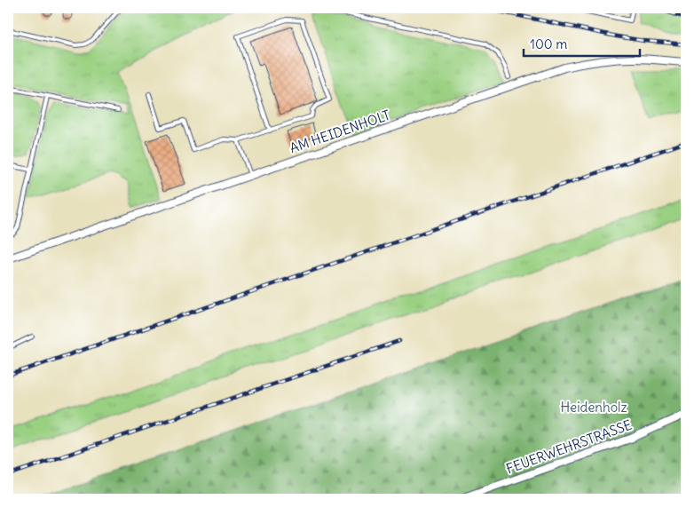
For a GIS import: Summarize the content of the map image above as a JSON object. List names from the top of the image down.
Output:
{
  "streets": {
    "street": ["AM HEIDENHOLT", "FEUERWEHRSTRASSE"]
  },
  "parks": ["Heidenholz"],
  "scale_bar": "100 m"
}
